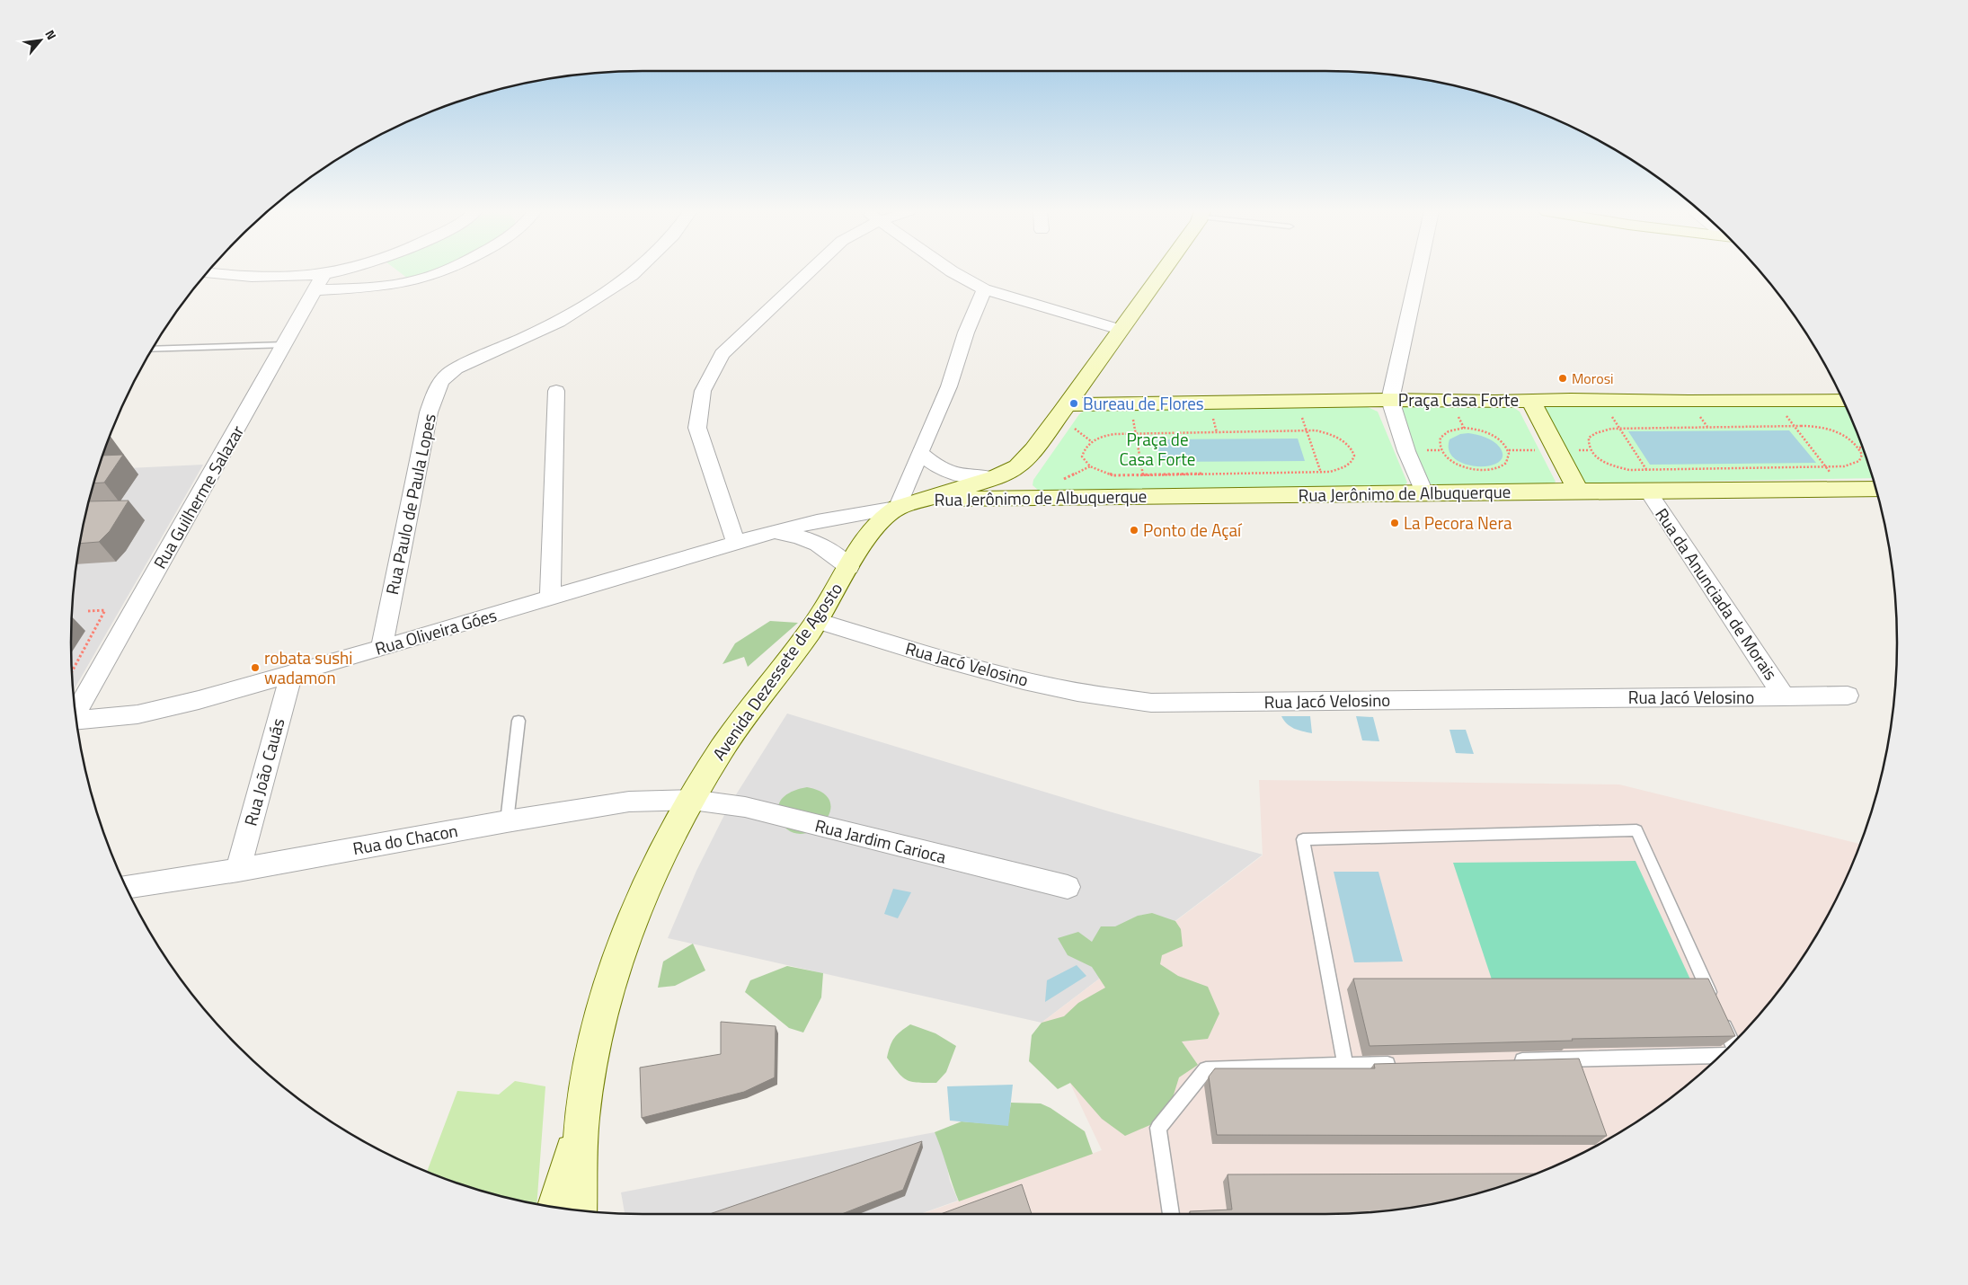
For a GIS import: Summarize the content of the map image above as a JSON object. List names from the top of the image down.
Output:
{
  "streets": {
    "street": [
      "Praça Casa Forte",
      "Rua Jerônimo de Albuquerque",
      "Rua Guilherme Salazar",
      "Rua Paulo de Paula Lopes",
      "Rua da Anunciada de Morais",
      "Rua Oliveira Góes",
      "Rua Jacó Velosino",
      "Avenida Dezessete de Agosto",
      "Rua João Cauás",
      "Rua do Chacon",
      "Rua Jardim Carioca"
    ]
  },
  "crossings": [
    ["Praça Casa Forte", "Avenida Dezessete de Agosto"],
    ["Rua Jerônimo de Albuquerque", "Rua da Anunciada de Morais"],
    ["Rua Jerônimo de Albuquerque", "Avenida Dezessete de Agosto"],
    ["Rua Paulo de Paula Lopes", "Rua Oliveira Góes"],
    ["Rua da Anunciada de Morais", "Rua Jacó Velosino"],
    ["Rua Oliveira Góes", "Avenida Dezessete de Agosto"],
    ["Rua Oliveira Góes", "Rua João Cauás"],
    ["Rua Jacó Velosino", "Avenida Dezessete de Agosto"],
    ["Avenida Dezessete de Agosto", "Rua do Chacon"],
    ["Avenida Dezessete de Agosto", "Rua Jardim Carioca"],
    ["Rua João Cauás", "Rua do Chacon"],
    ["Rua do Chacon", "Rua Jardim Carioca"]
  ],
  "parks": ["Praça de Casa Forte"],
  "places": [
    "Morosi",
    "Bureau de Flores",
    "La Pecora Nera",
    "Ponto de Açaí",
    "robata sushi wadamon"
  ],
  "north": "top right"
}
